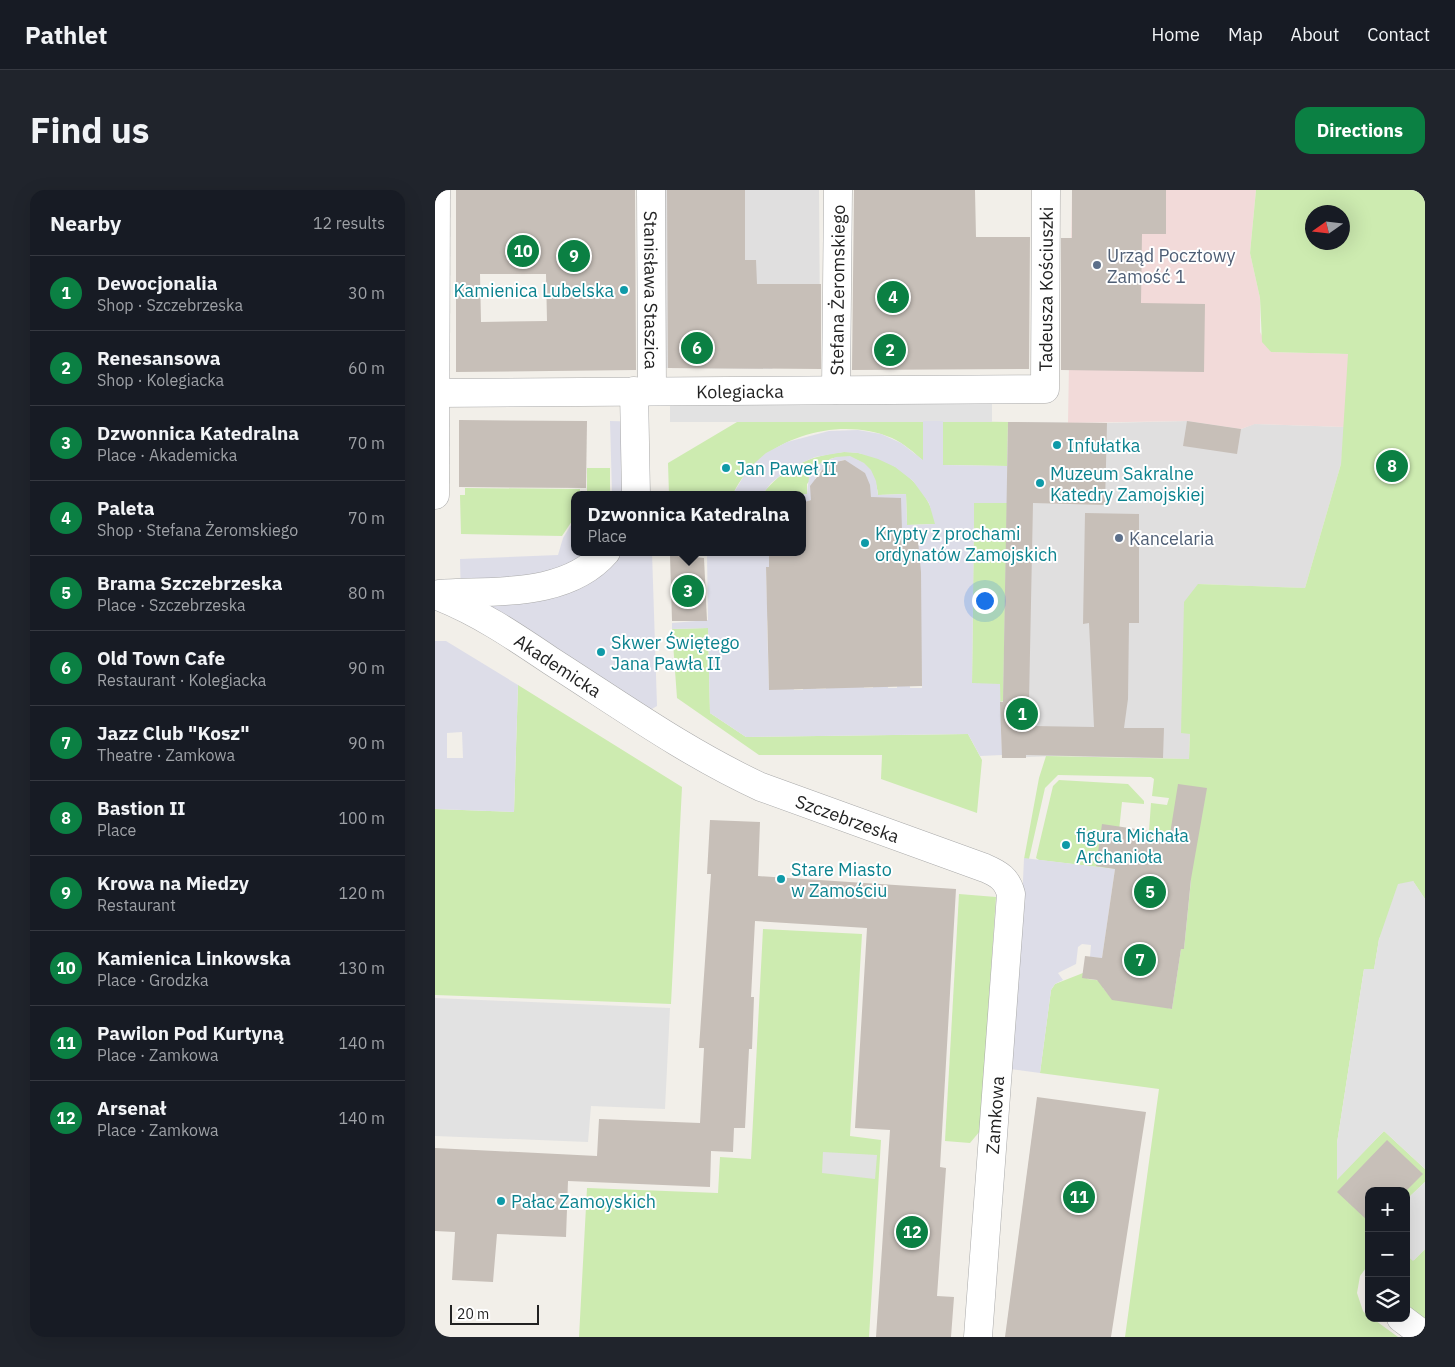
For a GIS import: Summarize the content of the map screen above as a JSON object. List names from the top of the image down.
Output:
{
  "streets": {
    "street": [
      "Tadeusza Kościuszki",
      "Stanisława Staszica",
      "Stefana Żeromskiego",
      "Kolegiacka",
      "Akademicka",
      "Szczebrzeska",
      "Zamkowa"
    ]
  },
  "crossings": [
    ["Tadeusza Kościuszki", "Kolegiacka"],
    ["Stanisława Staszica", "Kolegiacka"],
    ["Stefana Żeromskiego", "Kolegiacka"],
    ["Akademicka", "Szczebrzeska"],
    ["Szczebrzeska", "Zamkowa"]
  ],
  "places": [
    "Urząd Pocztowy Zamość 1",
    "Kamienica Lubelska",
    "Infułatka",
    "Jan Paweł II",
    "Muzeum Sakralne Katedry Zamojskiej",
    "Kancelaria",
    "Krypty z prochami ordynatów Zamojskich",
    "Skwer Świętego Jana Pawła II",
    "figura Michała Archanioła",
    "Stare Miasto w Zamościu",
    "Pałac Zamoyskich"
  ],
  "scale_bar": "20 m",
  "north": "left",
  "page": {
    "header": "Pathlet",
    "nav": [
      "Home",
      "Map",
      "About",
      "Contact"
    ],
    "title": "Find us",
    "buttons": "Directions",
    "heading": ["Nearby", "12 results"],
    "pins": [
      "10",
      "9",
      "4",
      "6",
      "2",
      "8",
      "3",
      "1",
      "5",
      "7",
      "11",
      "12"
    ],
    "list": [
      {
        "mark": "1",
        "name": "Dewocjonalia",
        "note": "Shop · Szczebrzeska",
        "value": "30 m"
      },
      {
        "mark": "2",
        "name": "Renesansowa",
        "note": "Shop · Kolegiacka",
        "value": "60 m"
      },
      {
        "mark": "3",
        "name": "Dzwonnica Katedralna",
        "note": "Place · Akademicka",
        "value": "70 m"
      },
      {
        "mark": "4",
        "name": "Paleta",
        "note": "Shop · Stefana Żeromskiego",
        "value": "70 m"
      },
      {
        "mark": "5",
        "name": "Brama Szczebrzeska",
        "note": "Place · Szczebrzeska",
        "value": "80 m"
      },
      {
        "mark": "6",
        "name": "Old Town Cafe",
        "note": "Restaurant · Kolegiacka",
        "value": "90 m"
      },
      {
        "mark": "7",
        "name": "Jazz Club \"Kosz\"",
        "note": "Theatre · Zamkowa",
        "value": "90 m"
      },
      {
        "mark": "8",
        "name": "Bastion II",
        "note": "Place",
        "value": "100 m"
      },
      {
        "mark": "9",
        "name": "Krowa na Miedzy",
        "note": "Restaurant",
        "value": "120 m"
      },
      {
        "mark": "10",
        "name": "Kamienica Linkowska",
        "note": "Place · Grodzka",
        "value": "130 m"
      },
      {
        "mark": "11",
        "name": "Pawilon Pod Kurtyną",
        "note": "Place · Zamkowa",
        "value": "140 m"
      },
      {
        "mark": "12",
        "name": "Arsenał",
        "note": "Place · Zamkowa",
        "value": "140 m"
      }
    ],
    "popup": ["Dzwonnica Katedralna", "Place"],
    "map_buttons": ["+", "−"],
    "scale": "20 m"
  }
}
